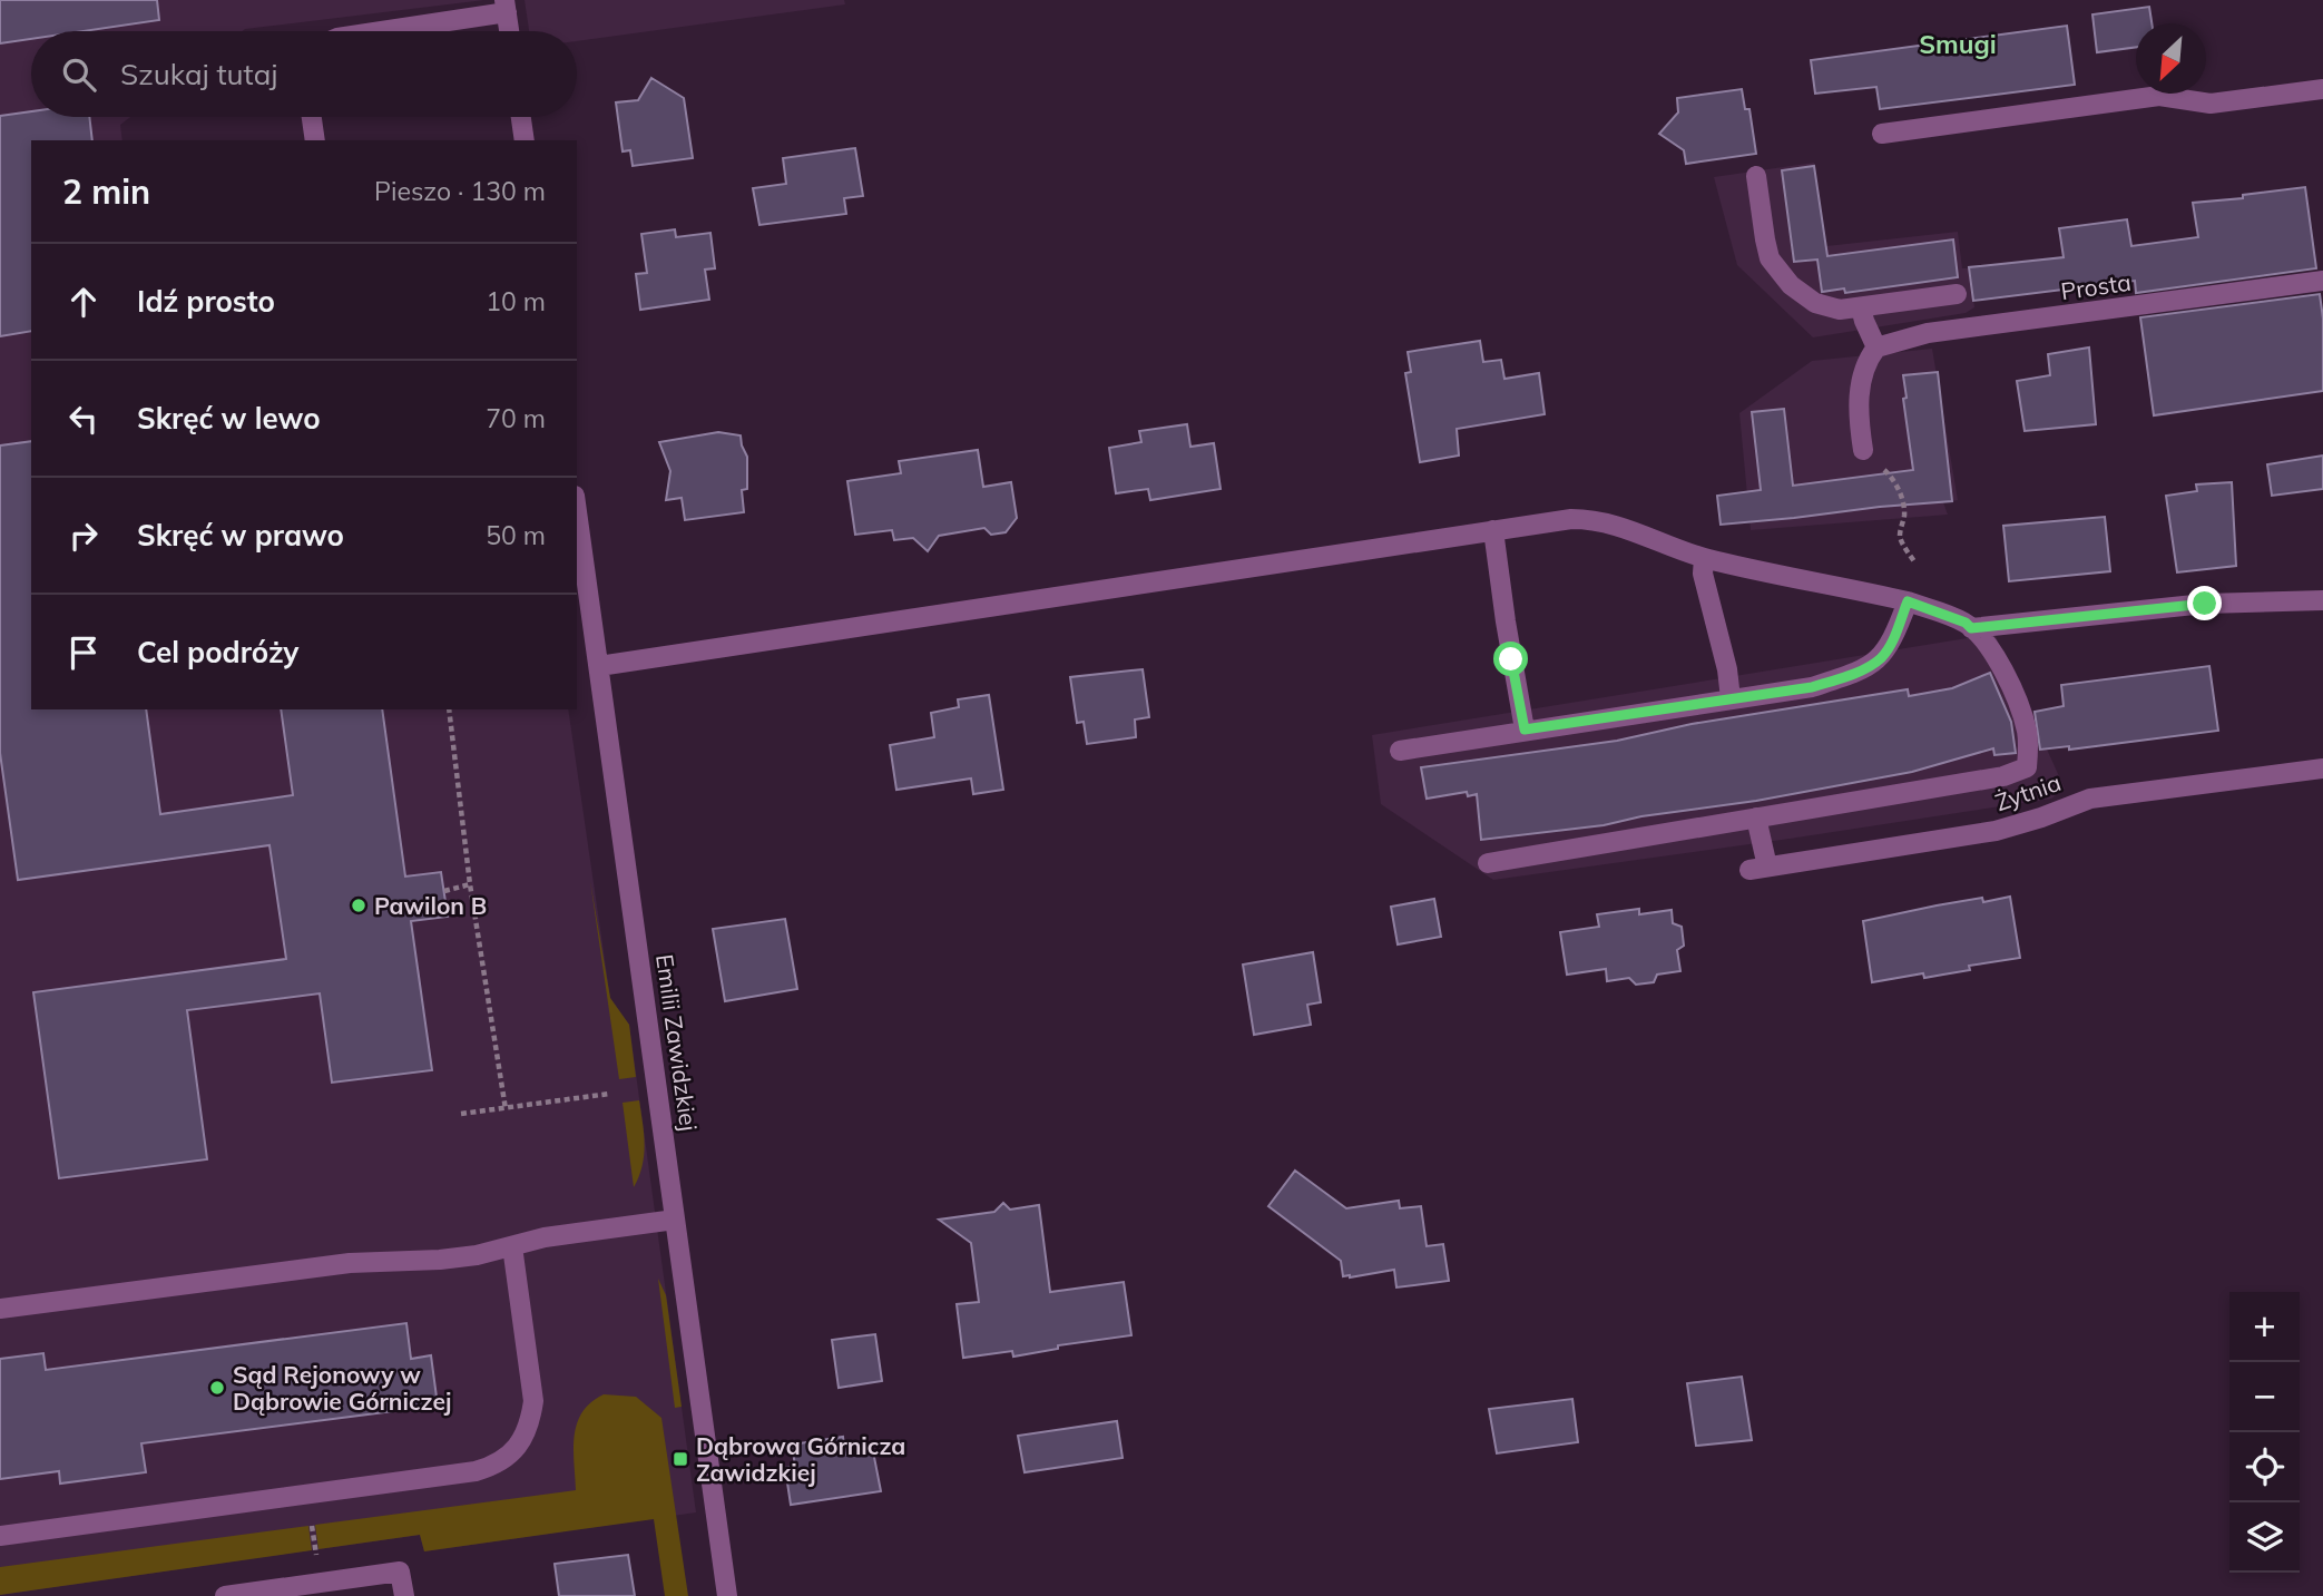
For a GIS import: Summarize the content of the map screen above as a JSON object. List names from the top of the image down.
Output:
{
  "streets": {
    "street": ["Prosta", "Żytnia", "Emilii Zawidzkiej"]
  },
  "districts": ["Smugi"],
  "places": {
    "other": ["Pawilon B", "Sąd Rejonowy w Dąbrowie Górniczej"],
    "transit": ["Dąbrowa Górnicza Zawidzkiej"]
  },
  "north": "bottom left",
  "page": {
    "search": "Szukaj tutaj",
    "heading": ["2 min", "Pieszo · 130 m"],
    "list": [
      ["Idź prosto", "10 m"],
      ["Skręć w lewo", "70 m"],
      ["Skręć w prawo", "50 m"],
      "Cel podróży"
    ],
    "map_buttons": ["+", "−"]
  }
}
